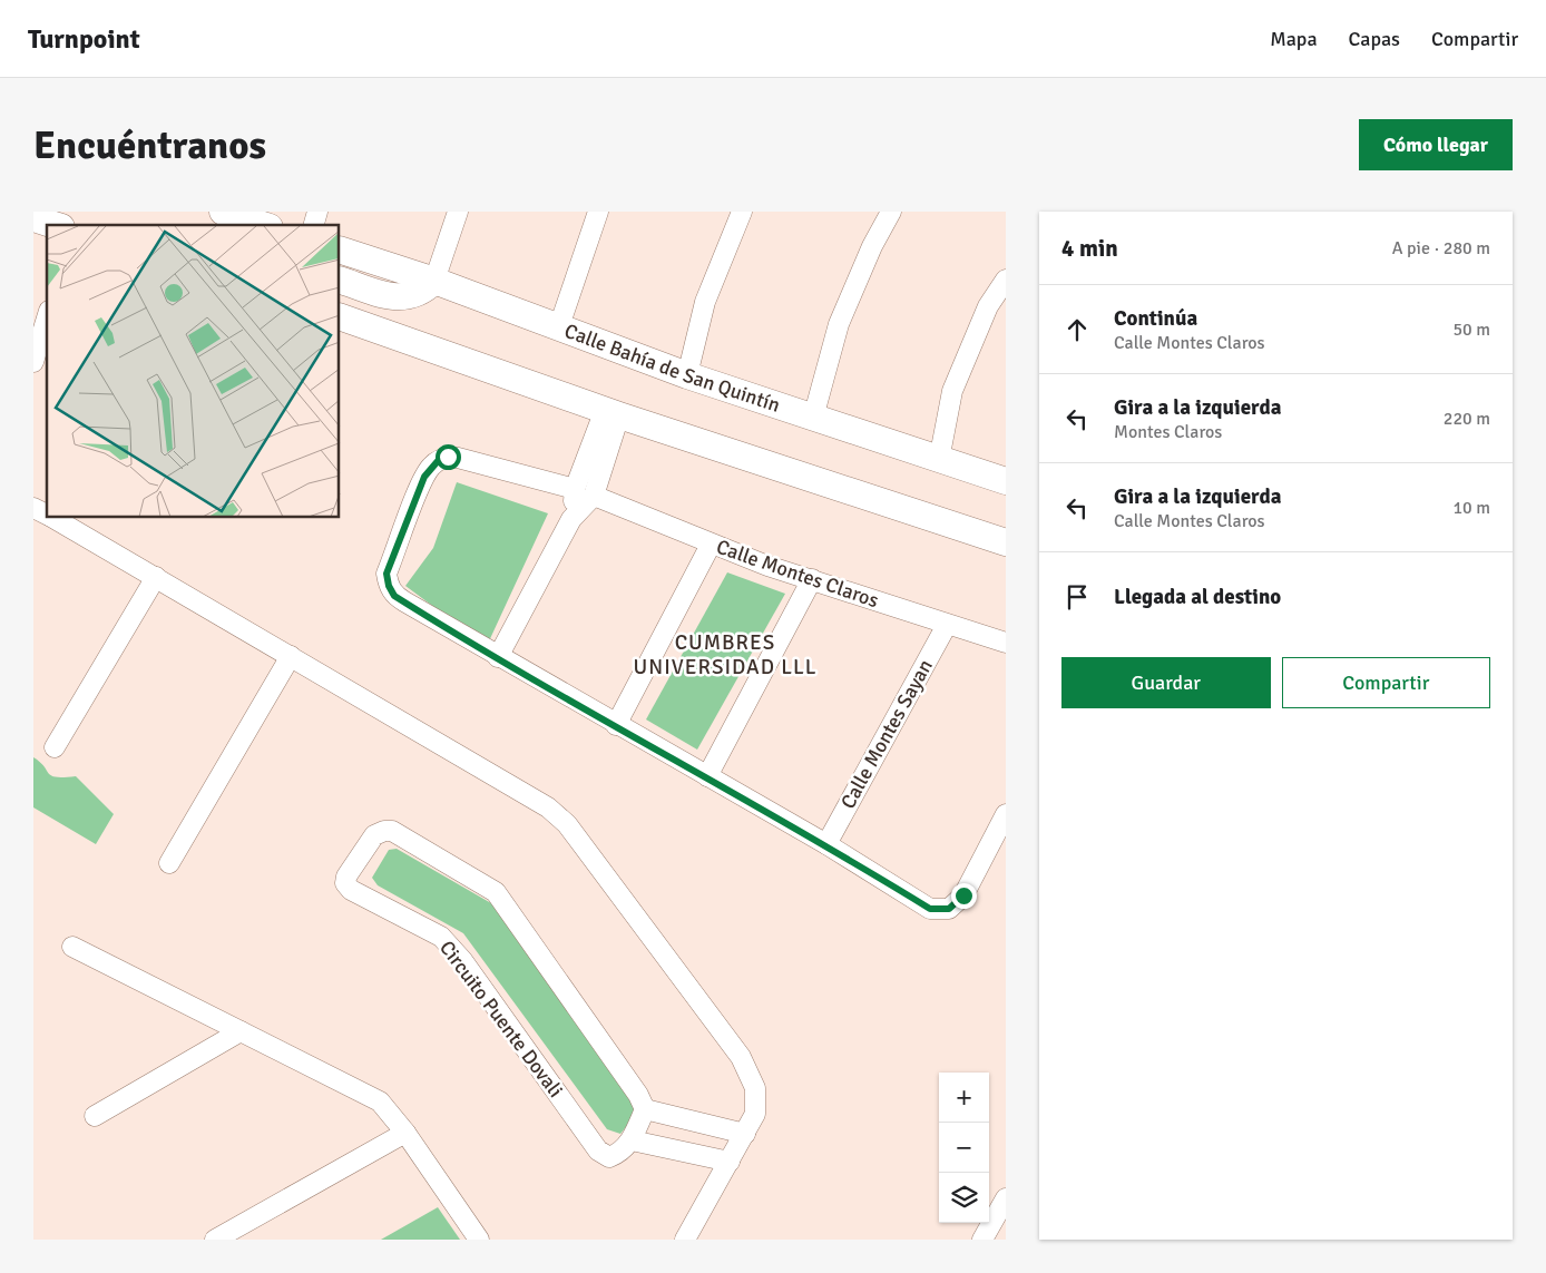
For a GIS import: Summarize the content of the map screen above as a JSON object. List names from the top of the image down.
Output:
{
  "streets": {
    "street": [
      "Calle Bahía de San Quintín",
      "Calle Montes Claros",
      "Calle Montes Sayan",
      "Circuito Puente Dovali"
    ]
  },
  "crossings": [
    ["Calle Montes Claros", "Calle Montes Sayan"]
  ],
  "districts": ["CUMBRES UNIVERSIDAD LLL"],
  "page": {
    "header": "Turnpoint",
    "nav": ["Mapa", "Capas", "Compartir"],
    "buttons": [
      "Cómo llegar",
      ["Guardar", "Compartir"]
    ],
    "title": "Encuéntranos",
    "heading": ["4 min", "A pie · 280 m"],
    "list": [
      ["Continúa", "Calle Montes Claros", "50 m"],
      ["Gira a la izquierda", "Montes Claros", "220 m"],
      ["Gira a la izquierda", "Calle Montes Claros", "10 m"],
      "Llegada al destino"
    ],
    "map_buttons": ["+", "−"]
  }
}
